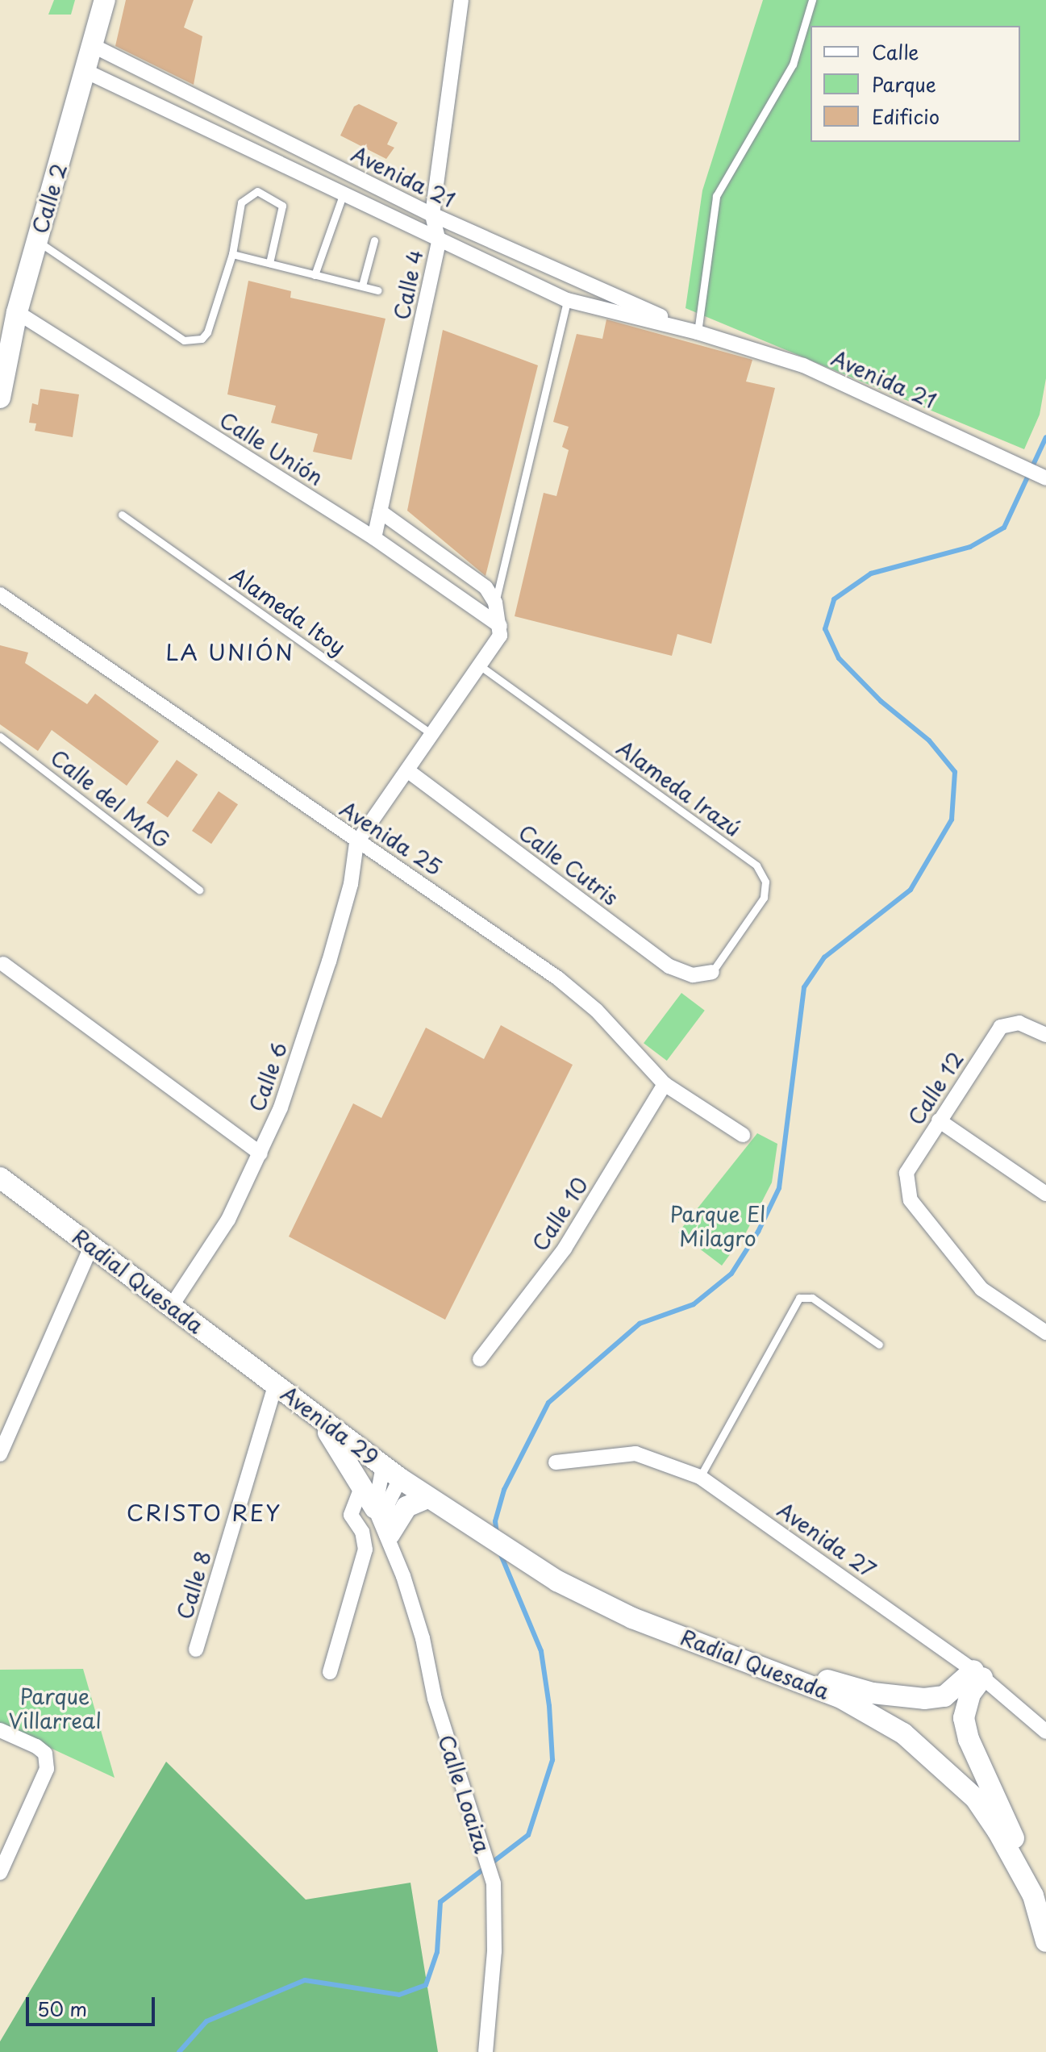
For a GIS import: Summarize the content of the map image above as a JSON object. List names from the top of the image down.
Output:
{
  "streets": {
    "main road": [
      "Calle 2",
      "Radial Quesada",
      "Avenida 29",
      "Calle Loaiza"
    ],
    "street": [
      "Avenida 21",
      "Calle 4",
      "Calle Unión",
      "Avenida 25",
      "Calle Cutris",
      "Calle 6",
      "Calle 12",
      "Calle 10",
      "Avenida 27",
      "Calle 8"
    ],
    "lane": ["Alameda Itoy", "Alameda Irazú", "Calle del MAG"]
  },
  "crossings": [
    ["Avenida 21", "Calle 2"],
    ["Avenida 21", "Calle 4"],
    ["Calle 2", "Calle Unión"],
    ["Calle 4", "Calle Unión"],
    ["Alameda Irazú", "Calle Cutris"],
    ["Avenida 25", "Calle 6"],
    ["Avenida 25", "Calle 10"],
    ["Calle 6", "Radial Quesada"],
    ["Radial Quesada", "Avenida 29"],
    ["Radial Quesada", "Calle 8"],
    ["Radial Quesada", "Calle Loaiza"],
    ["Avenida 29", "Calle 8"],
    ["Avenida 29", "Calle Loaiza"]
  ],
  "districts": ["LA UNIÓN", "CRISTO REY"],
  "parks": ["Parque El Milagro", "Parque Villarreal"],
  "legend": ["Calle", "Parque", "Edificio"],
  "scale_bar": "50 m"
}
